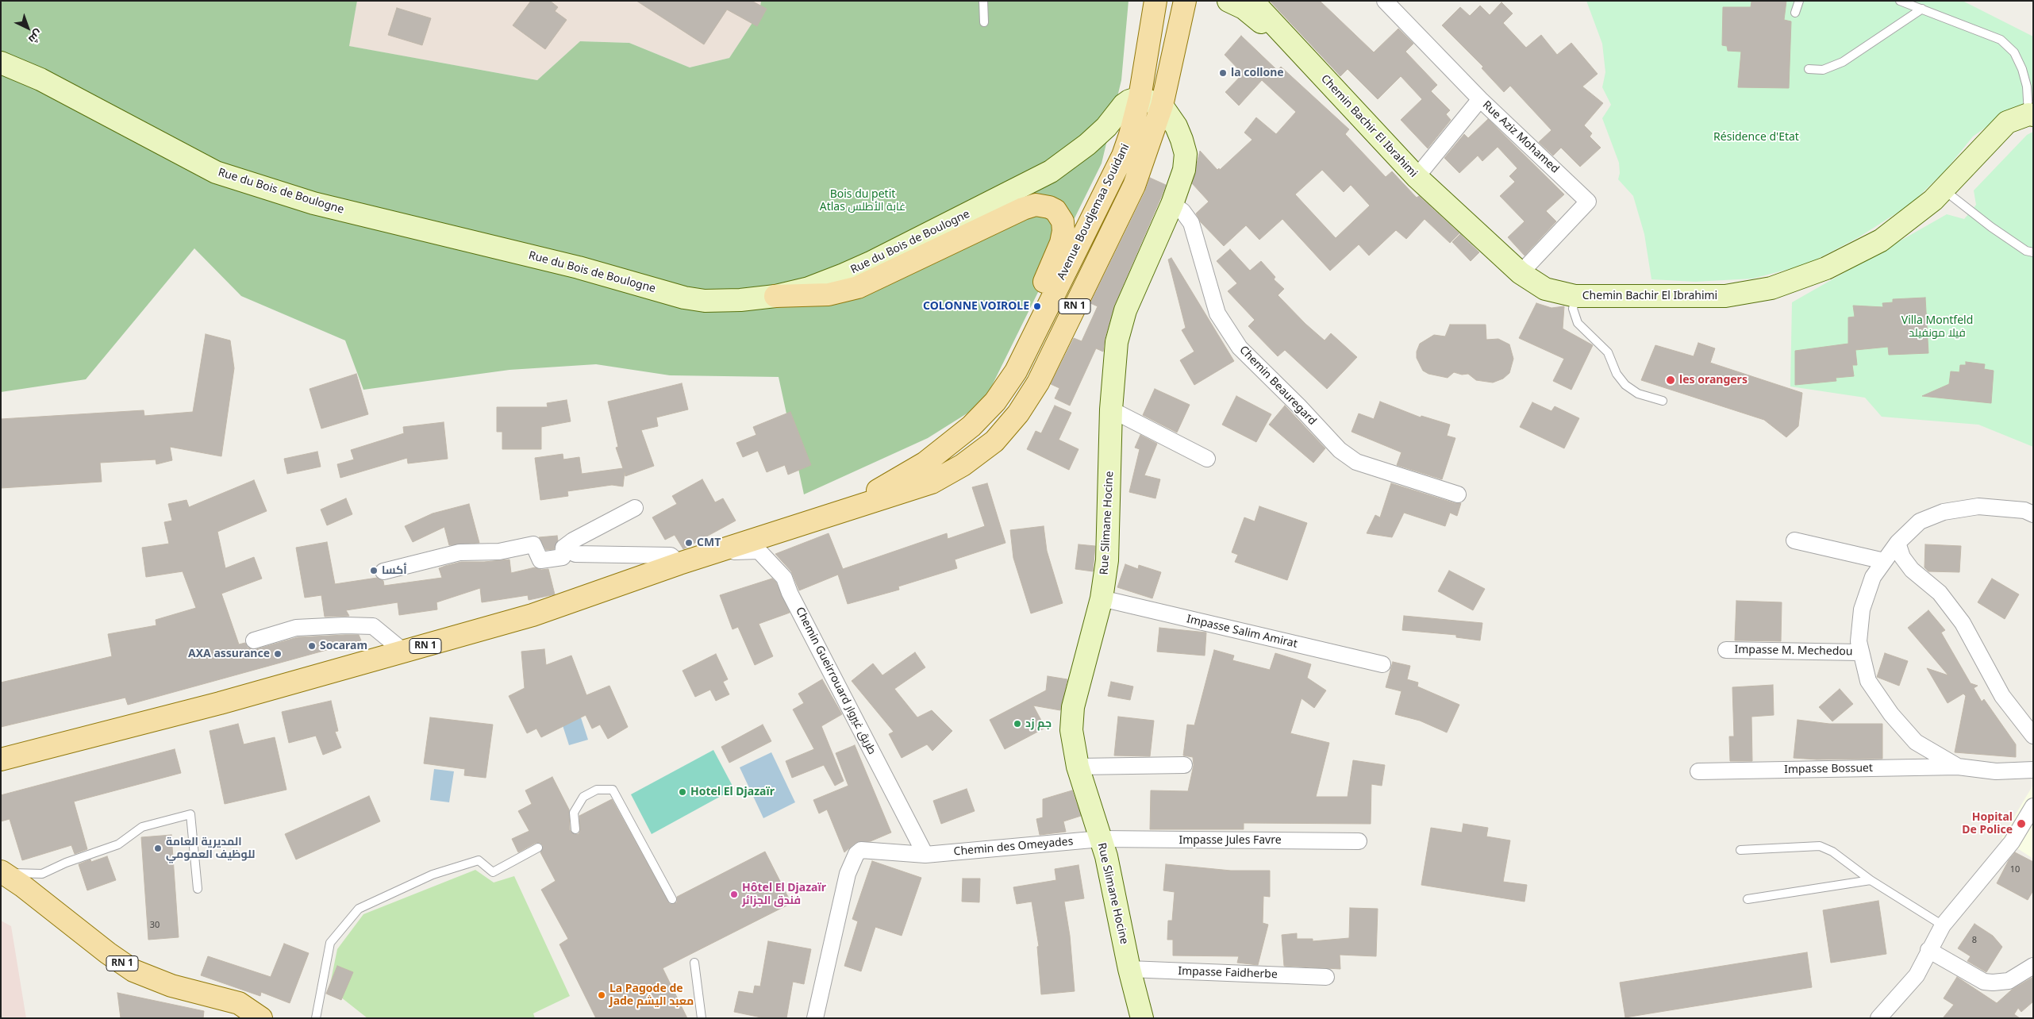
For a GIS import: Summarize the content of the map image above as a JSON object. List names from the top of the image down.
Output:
{
  "streets": {
    "main road": ["Avenue Boudjemaa Souidani", "RN 1"],
    "street": [
      "Chemin Bachir El Ibrahimi",
      "Rue Aziz Mohamed",
      "Rue du Bois de Boulogne",
      "Chemin Beauregard",
      "Rue Slimane Hocine",
      "Impasse Salim Amirat",
      "Impasse M. Mechedou",
      "Chemin Gueirrouard طريق غيروار",
      "Impasse Bossuet",
      "Impasse Jules Favre",
      "Chemin des Omeyades",
      "Impasse Faidherbe"
    ]
  },
  "crossings": [
    ["Chemin Bachir El Ibrahimi", "Rue Aziz Mohamed"],
    ["Rue du Bois de Boulogne", "Avenue Boudjemaa Souidani"],
    ["Avenue Boudjemaa Souidani", "RN 1"],
    ["Avenue Boudjemaa Souidani", "Rue Slimane Hocine"],
    ["RN 1", "Chemin Gueirrouard طريق غيروار"],
    ["Chemin Beauregard", "Rue Slimane Hocine"],
    ["Rue Slimane Hocine", "Impasse Salim Amirat"],
    ["Rue Slimane Hocine", "Impasse Jules Favre"],
    ["Rue Slimane Hocine", "Chemin des Omeyades"],
    ["Rue Slimane Hocine", "Impasse Faidherbe"],
    ["Chemin Gueirrouard طريق غيروار", "Chemin des Omeyades"],
    ["Impasse Jules Favre", "Chemin des Omeyades"]
  ],
  "parks": ["Résidence d'Etat", "Bois du petit Atlas غابة الأطلس", "Villa Montfeld فيلا مونفيلد"],
  "places": [
    "la collone",
    "COLONNE VOIROLE",
    "les orangers",
    "CMT",
    "أكسا",
    "Socaram",
    "AXA assurance",
    "جم زد",
    "Hotel El Djazaïr",
    "Hopital De Police",
    "المديرية العامة للوظيف العمومي",
    "Hôtel El Djazaïr فندق الجزائر",
    "La Pagode de Jade معبد اليشم"
  ],
  "house_numbers": ["10", "30", "8"],
  "north": "bottom right"
}
